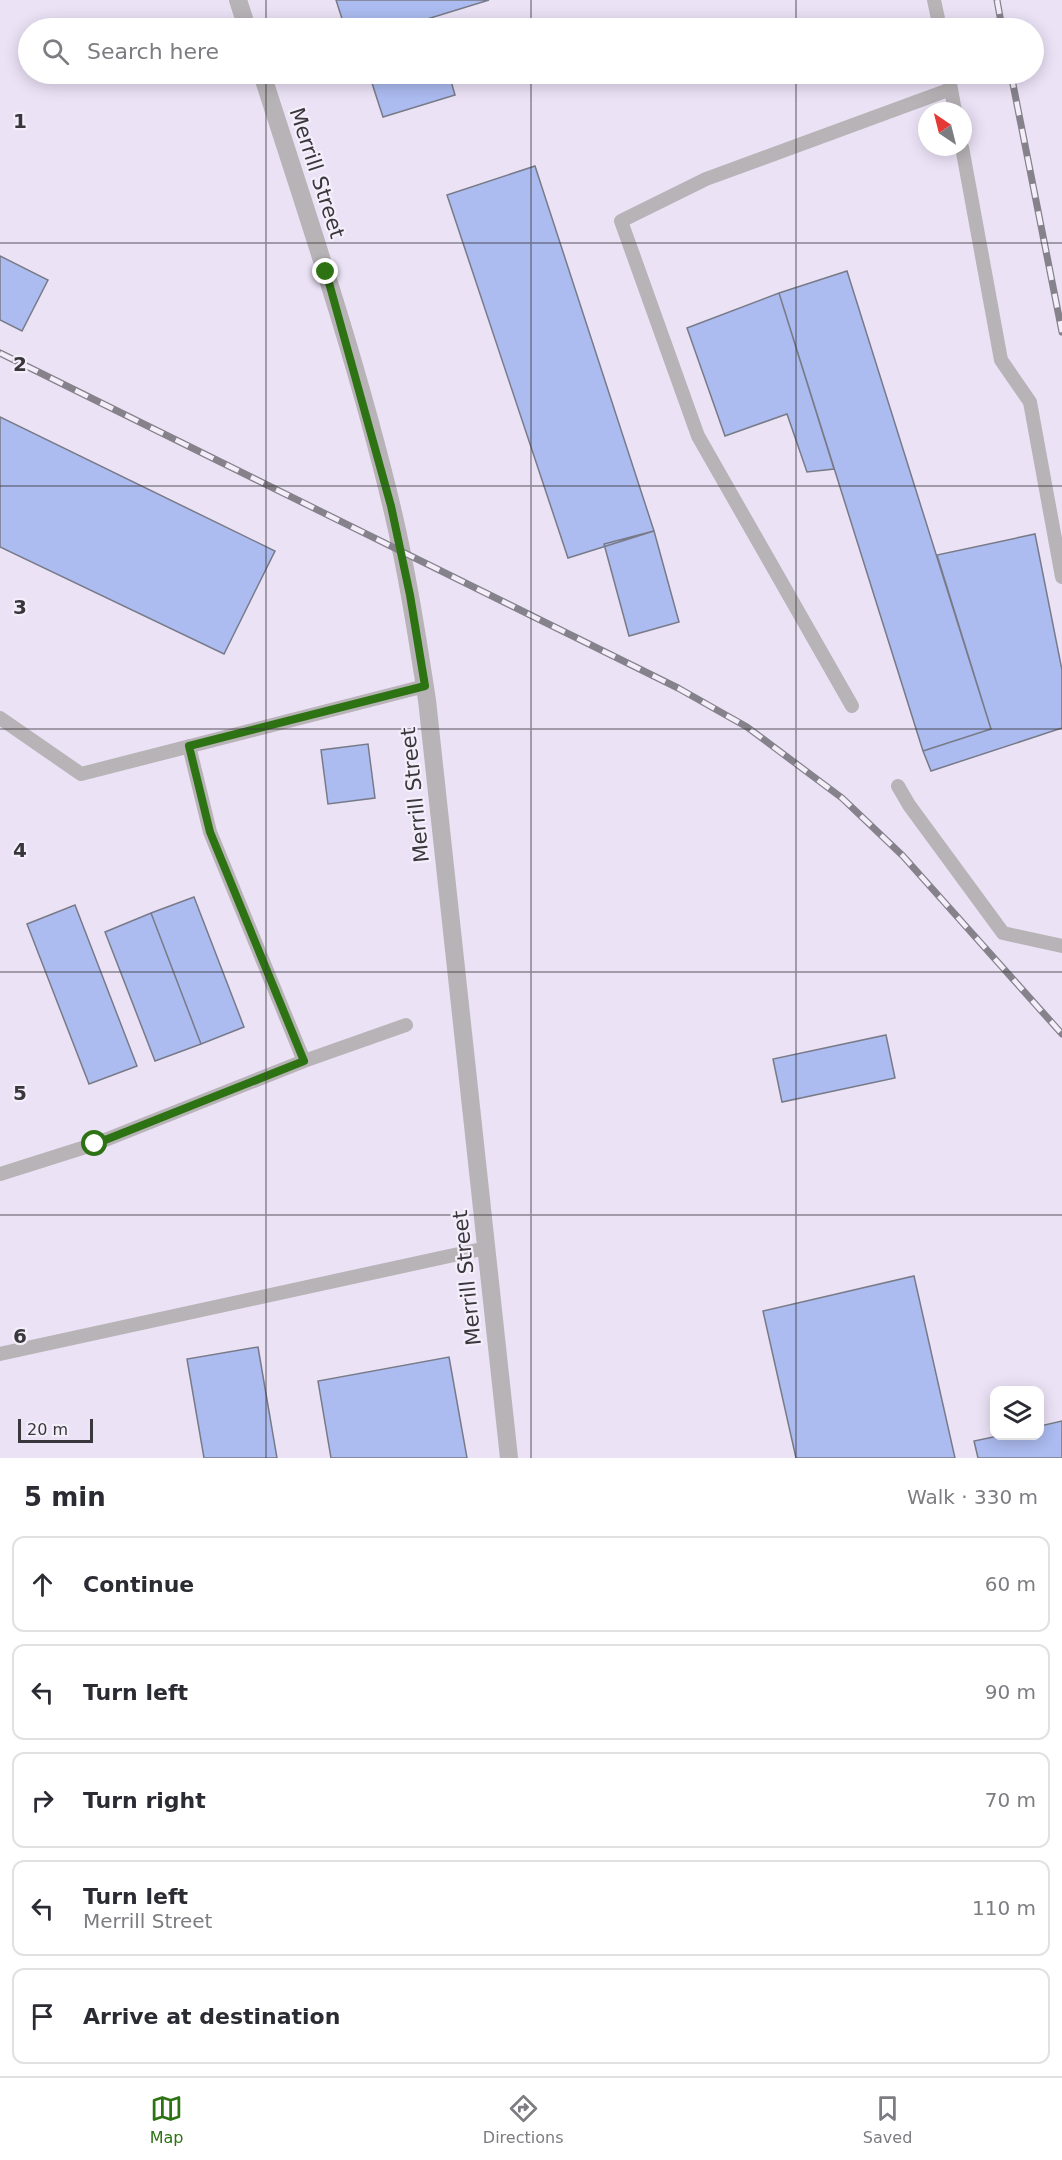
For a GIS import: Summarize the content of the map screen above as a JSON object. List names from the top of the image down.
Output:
{
  "streets": {
    "street": ["Merrill Street"]
  },
  "scale_bar": "20 m",
  "north": "top left",
  "page": {
    "search": "Search here",
    "scale": "20 m",
    "heading": ["5 min", "Walk · 330 m"],
    "list": [
      ["Continue", "60 m"],
      ["Turn left", "90 m"],
      ["Turn right", "70 m"],
      ["Turn left", "Merrill Street", "110 m"],
      "Arrive at destination"
    ],
    "nav": ["Map", "Directions", "Saved"]
  },
  "grid": {
    "rows": [
      "1",
      "2",
      "3",
      "4",
      "5",
      "6"
    ]
  }
}
